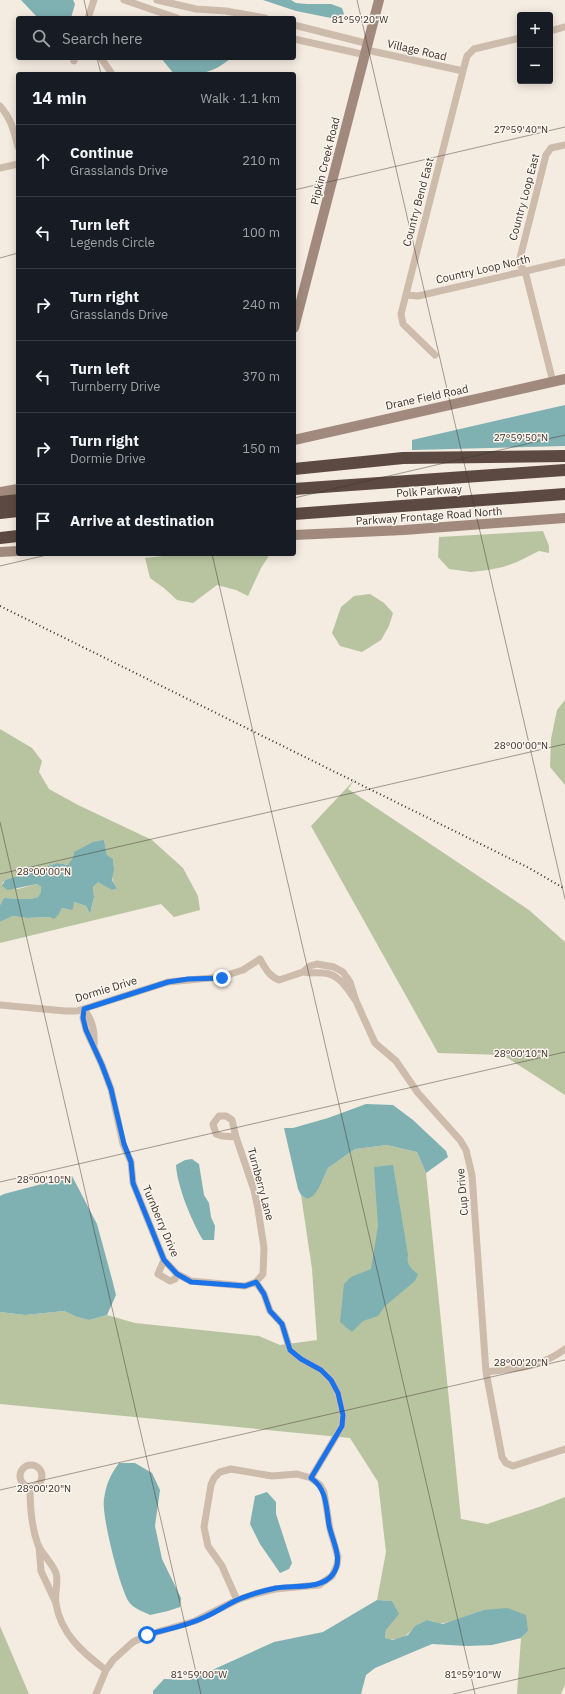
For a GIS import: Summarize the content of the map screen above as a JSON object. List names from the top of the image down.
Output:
{
  "streets": {
    "highway": ["Polk Parkway"],
    "main road": ["Pipkin Creek Road", "Drane Field Road", "Parkway Frontage Road North"],
    "street": [
      "Village Road",
      "Country Loop East",
      "Country Bend East",
      "Country Loop North",
      "Dormie Drive",
      "Turnberry Lane",
      "Cup Drive",
      "Turnberry Drive"
    ]
  },
  "crossings": [
    ["Village Road", "Pipkin Creek Road"],
    ["Village Road", "Country Bend East"],
    ["Country Loop East", "Country Loop North"],
    ["Country Loop East", "Drane Field Road"],
    ["Country Bend East", "Country Loop North"],
    ["Dormie Drive", "Turnberry Drive"],
    ["Turnberry Lane", "Turnberry Drive"]
  ],
  "page": {
    "map_buttons": ["+", "−"],
    "search": "Search here",
    "heading": ["14 min", "Walk · 1.1 km"],
    "list": [
      ["Continue", "Grasslands Drive", "210 m"],
      ["Turn left", "Legends Circle", "100 m"],
      ["Turn right", "Grasslands Drive", "240 m"],
      ["Turn left", "Turnberry Drive", "370 m"],
      ["Turn right", "Dormie Drive", "150 m"],
      "Arrive at destination"
    ]
  },
  "coordinates": [
    "81°59'20\"W",
    "27°59'40\"N",
    "27°59'50\"N",
    "28°00'00\"N",
    "28°00'10\"N",
    "28°00'20\"N",
    "81°59'00\"W",
    "81°59'10\"W"
  ]
}
